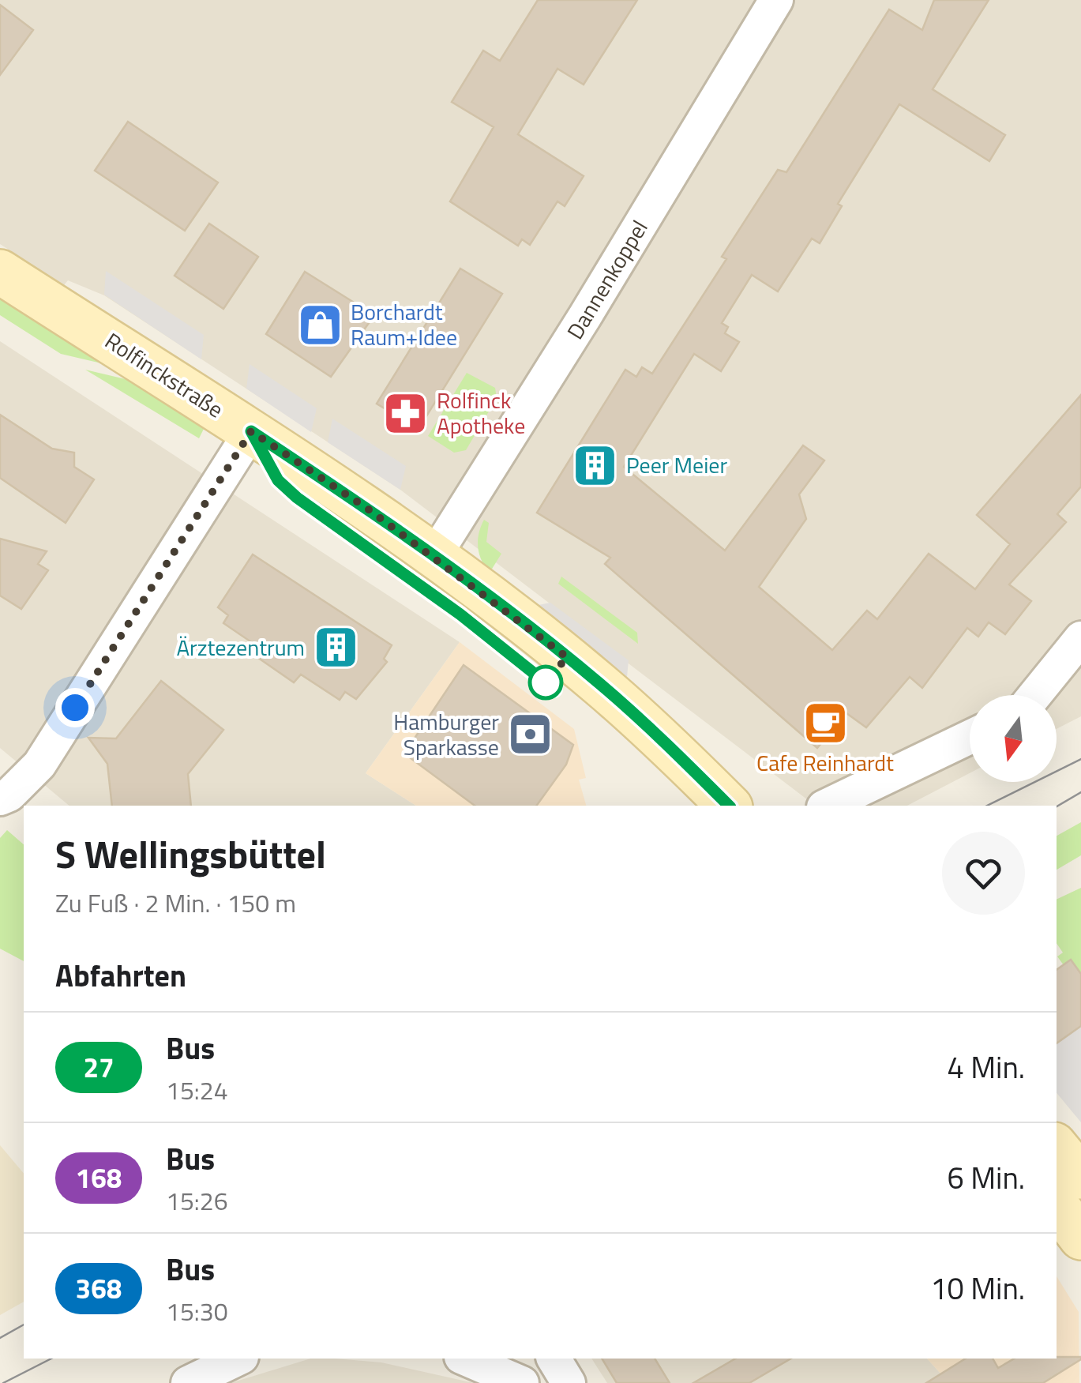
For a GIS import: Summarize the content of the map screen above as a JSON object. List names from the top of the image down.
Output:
{
  "streets": {
    "main road": ["Rolfinckstraße"],
    "street": ["Dannenkoppel"]
  },
  "crossings": [
    ["Dannenkoppel", "Rolfinckstraße"]
  ],
  "places": {
    "shop": ["Borchardt Raum+Idee"],
    "pharmacy": ["Rolfinck Apotheke"],
    "building": ["Peer Meier", "Ärztezentrum"],
    "cafe": ["Cafe Reinhardt"],
    "bank": ["Hamburger Sparkasse"]
  },
  "lines": ["bus line 27"],
  "north": "bottom",
  "page": {
    "heading": [
      ["S Wellingsbüttel", "Zu Fuß · 2 Min. · 150 m"],
      "Abfahrten"
    ],
    "list": [
      {
        "mark": "27",
        "name": "Bus",
        "note": "15:24",
        "value": "4 Min."
      },
      {
        "mark": "168",
        "name": "Bus",
        "note": "15:26",
        "value": "6 Min."
      },
      {
        "mark": "368",
        "name": "Bus",
        "note": "15:30",
        "value": "10 Min."
      }
    ]
  }
}
